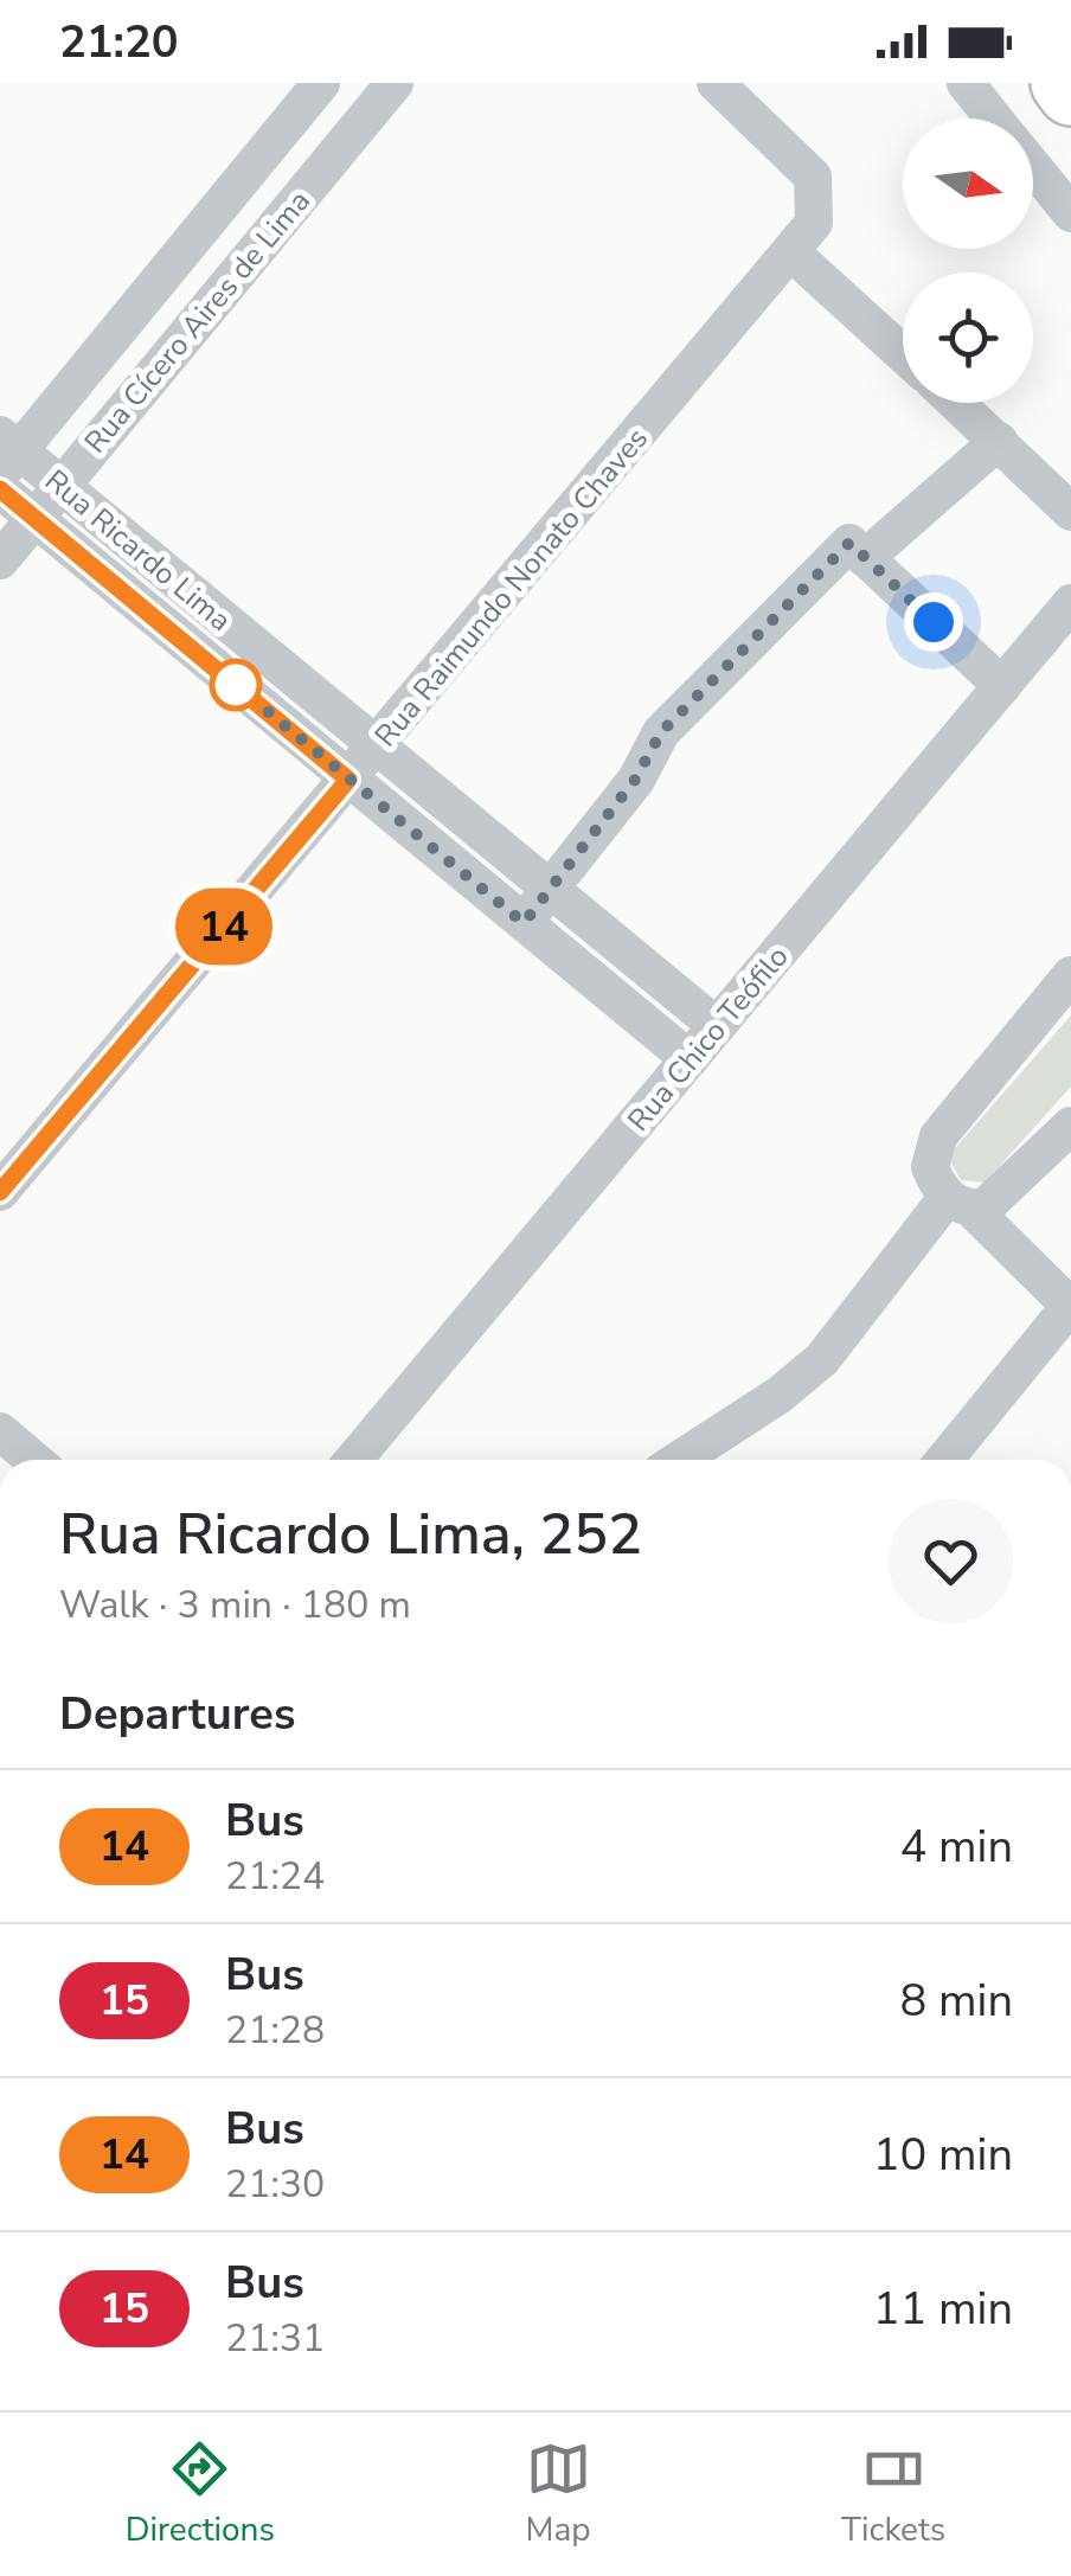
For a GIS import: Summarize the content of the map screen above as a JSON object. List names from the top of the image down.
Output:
{
  "streets": {
    "street": [
      "Rua Cícero Aires de Lima",
      "Rua Ricardo Lima",
      "Rua Raimundo Nonato Chaves",
      "Rua Chico Teófilo"
    ]
  },
  "crossings": [
    ["Rua Cícero Aires de Lima", "Rua Ricardo Lima"],
    ["Rua Ricardo Lima", "Rua Raimundo Nonato Chaves"],
    ["Rua Ricardo Lima", "Rua Chico Teófilo"]
  ],
  "lines": ["bus line 14"],
  "north": "right",
  "page": {
    "status": "21:20",
    "on_map": "14",
    "heading": [
      ["Rua Ricardo Lima, 252", "Walk · 3 min · 180 m"],
      "Departures"
    ],
    "list": [
      {
        "mark": "14",
        "name": "Bus",
        "note": "21:24",
        "value": "4 min"
      },
      {
        "mark": "15",
        "name": "Bus",
        "note": "21:28",
        "value": "8 min"
      },
      {
        "mark": "14",
        "name": "Bus",
        "note": "21:30",
        "value": "10 min"
      },
      {
        "mark": "15",
        "name": "Bus",
        "note": "21:31",
        "value": "11 min"
      }
    ],
    "tabs": ["Directions", "Map", "Tickets"]
  }
}
